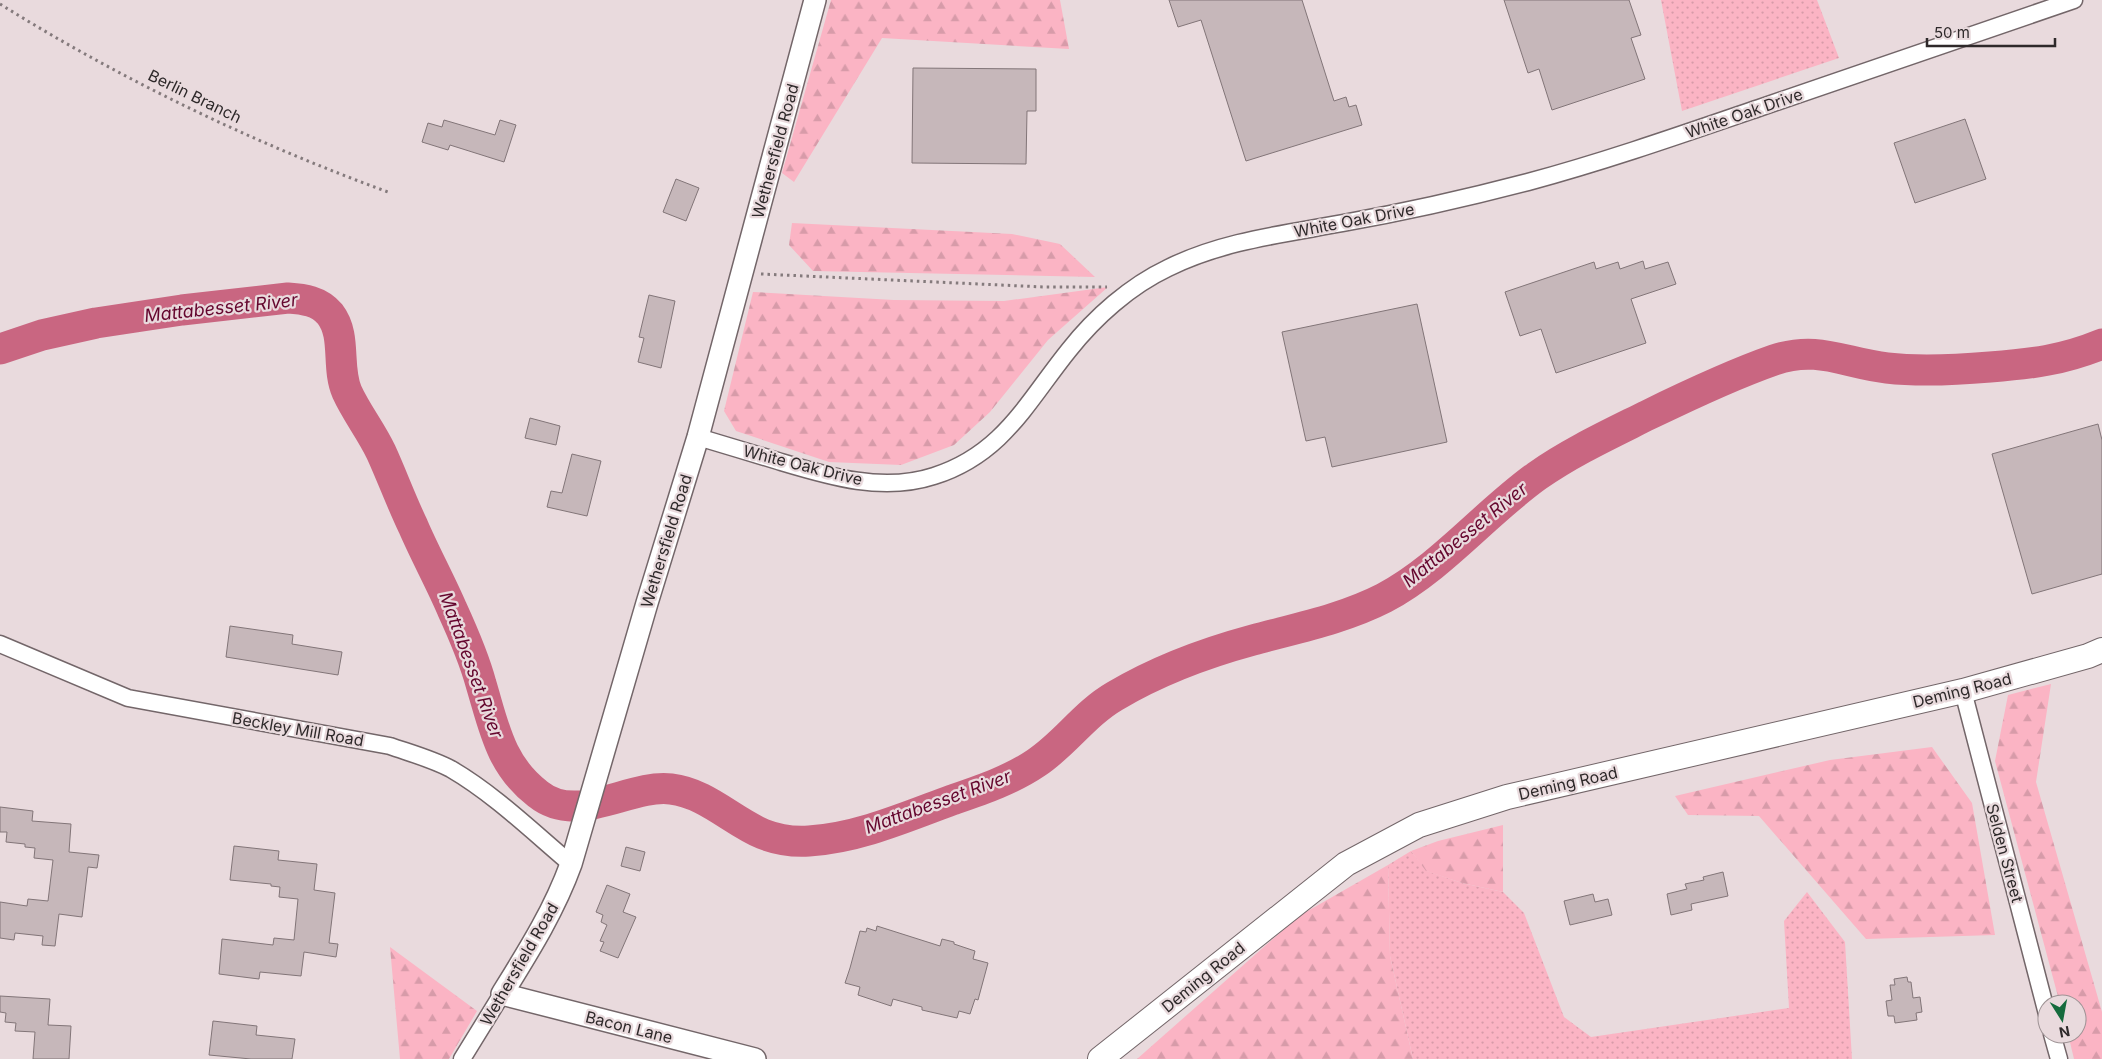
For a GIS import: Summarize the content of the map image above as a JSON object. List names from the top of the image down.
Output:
{
  "streets": {
    "main road": ["Deming Road"],
    "street": [
      "White Oak Drive",
      "Wethersfield Road",
      "Beckley Mill Road",
      "Selden Street",
      "Bacon Lane"
    ],
    "path": ["Berlin Branch"]
  },
  "crossings": [
    ["White Oak Drive", "Wethersfield Road"],
    ["Wethersfield Road", "Beckley Mill Road"],
    ["Wethersfield Road", "Bacon Lane"],
    ["Deming Road", "Selden Street"]
  ],
  "water": ["Mattabesset River"],
  "scale_bar": "50 m",
  "north": "bottom"
}
